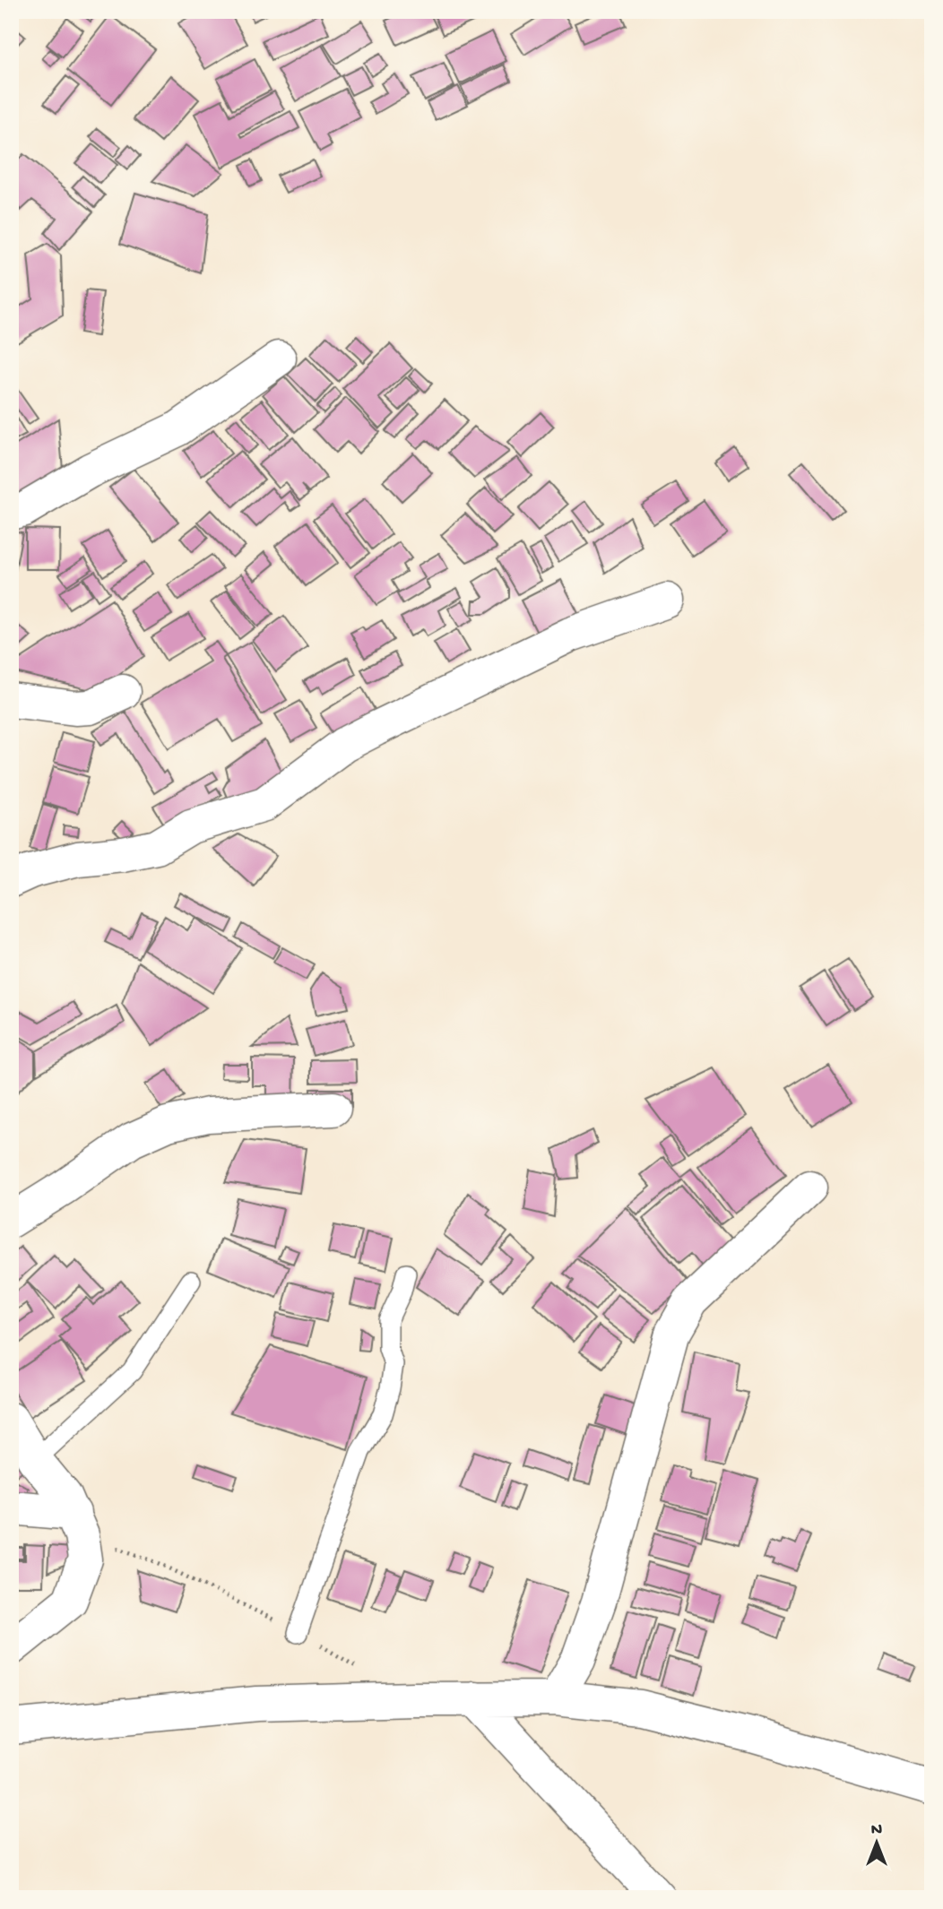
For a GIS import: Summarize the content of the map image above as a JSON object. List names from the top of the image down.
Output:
{
  "north": "top"
}
